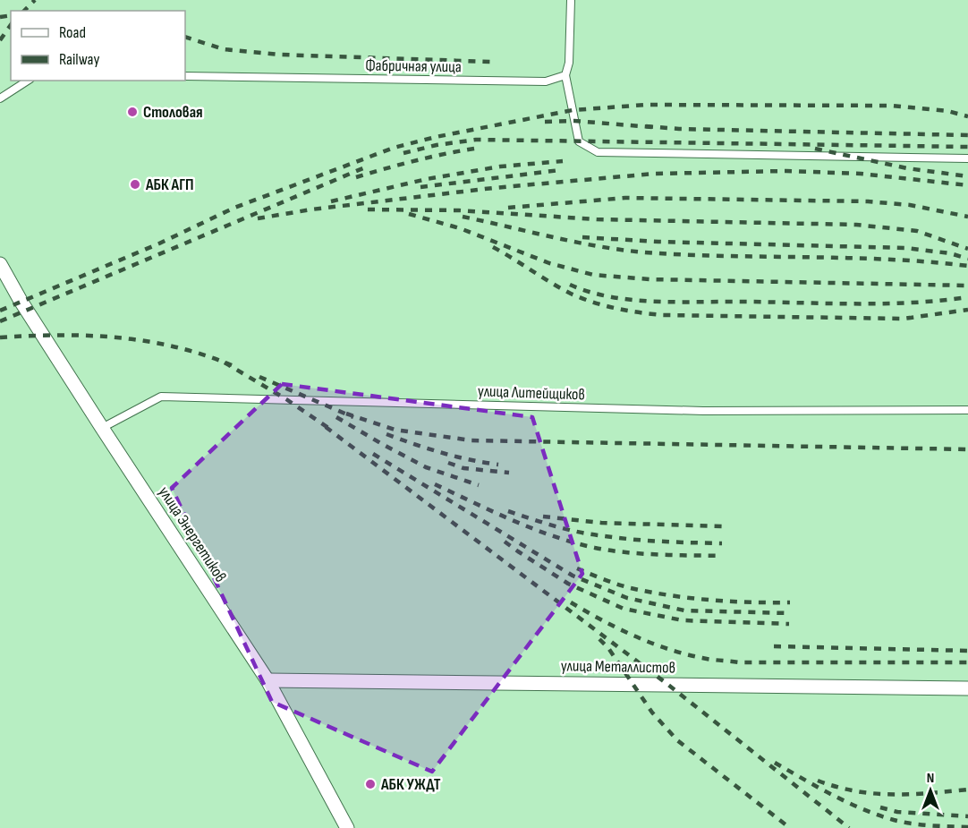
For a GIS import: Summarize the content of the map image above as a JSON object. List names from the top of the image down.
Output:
{
  "streets": {
    "street": ["улица Энергетиков", "улица Металлистов"],
    "lane": ["Фабричная улица", "улица Литейщиков"]
  },
  "crossings": [
    ["улица Литейщиков", "улица Энергетиков"],
    ["улица Энергетиков", "улица Металлистов"]
  ],
  "places": ["Столовая", "АБК АГП", "АБК УЖДТ"],
  "legend": ["Road", "Railway"],
  "north": "top"
}
